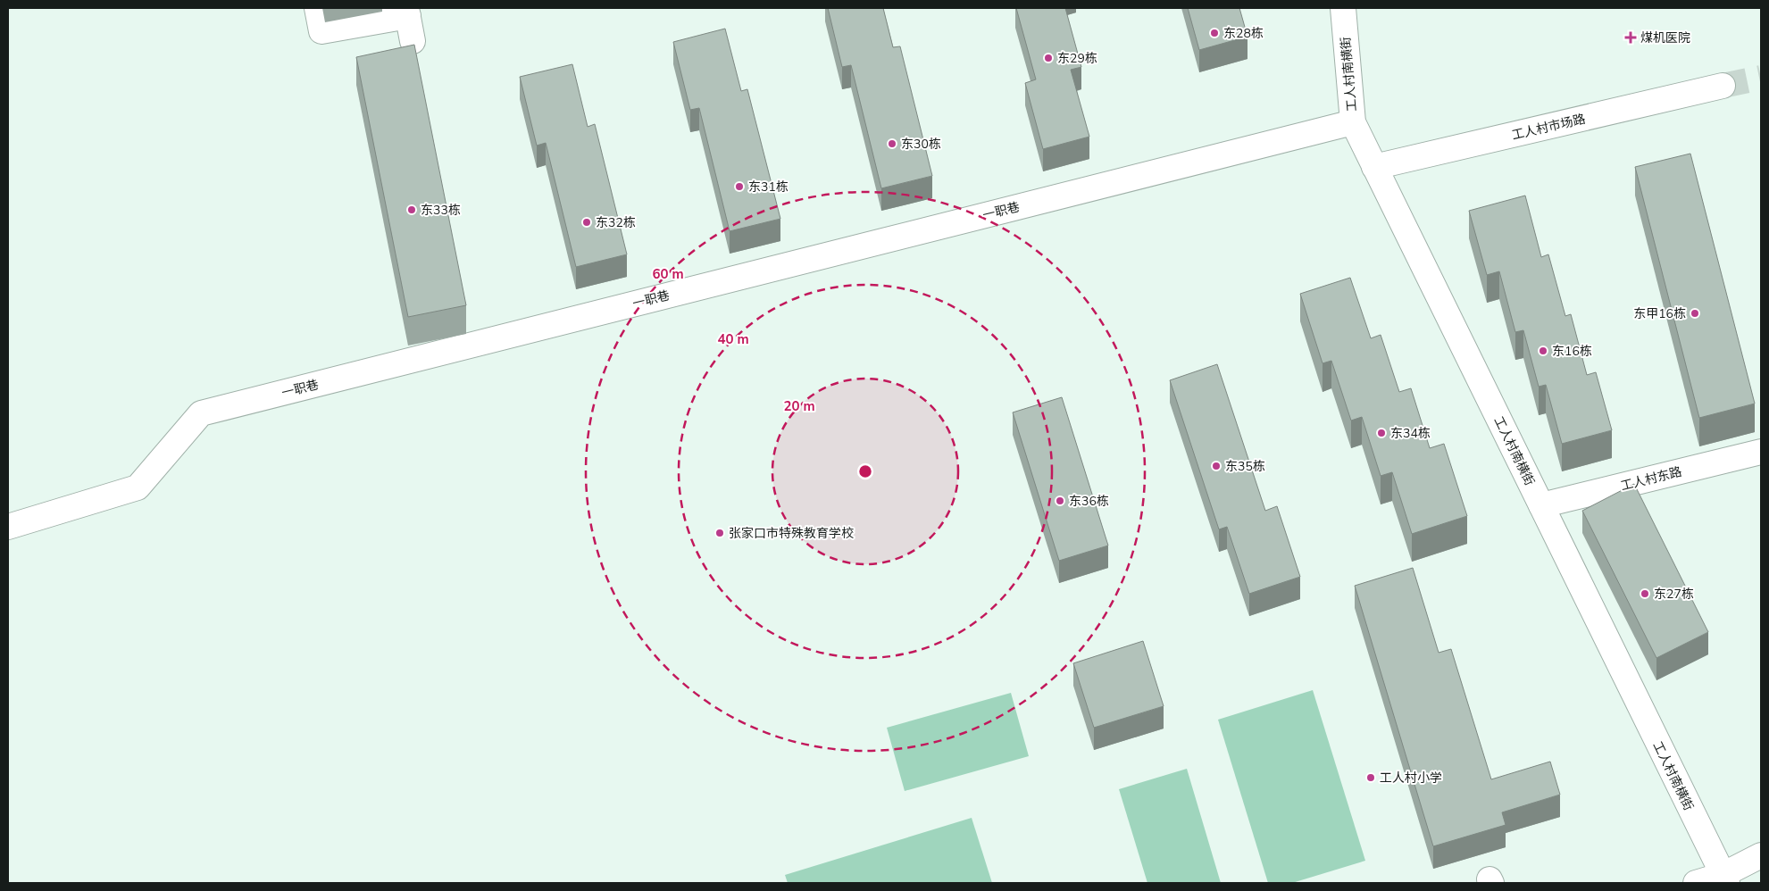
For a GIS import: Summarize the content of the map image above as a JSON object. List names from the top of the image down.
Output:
{
  "streets": {
    "street": [
      "工人村南横街",
      "工人村市场路",
      "一职巷",
      "工人村东路"
    ]
  },
  "crossings": [
    ["工人村南横街", "工人村市场路"],
    ["工人村南横街", "一职巷"],
    ["工人村南横街", "工人村东路"]
  ],
  "places": {
    "other": [
      "东28栋",
      "东29栋",
      "东30栋",
      "东31栋",
      "东33栋",
      "东32栋",
      "东甲16栋",
      "东16栋",
      "东34栋",
      "东35栋",
      "东36栋",
      "张家口市特殊教育学校",
      "东27栋",
      "工人村小学"
    ],
    "health": ["煤机医院"]
  },
  "rings": ["60 m", "40 m", "20 m"]
}
